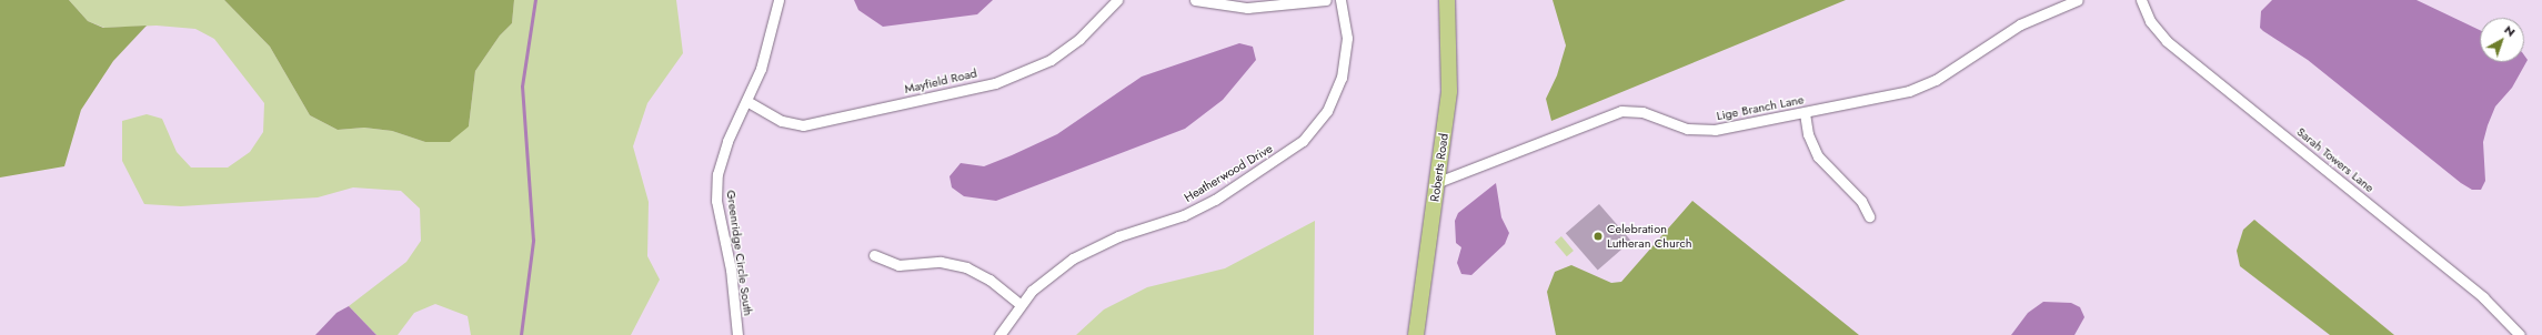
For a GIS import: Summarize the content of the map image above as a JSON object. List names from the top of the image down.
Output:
{
  "streets": {
    "main road": ["Roberts Road"],
    "street": [
      "Mayfield Road",
      "Lige Branch Lane",
      "Sarah Towers Lane",
      "Heatherwood Drive",
      "Greenridge Circle South"
    ]
  },
  "crossings": [
    ["Mayfield Road", "Greenridge Circle South"],
    ["Lige Branch Lane", "Roberts Road"]
  ],
  "places": ["Celebration Lutheran Church"],
  "north": "top right"
}
